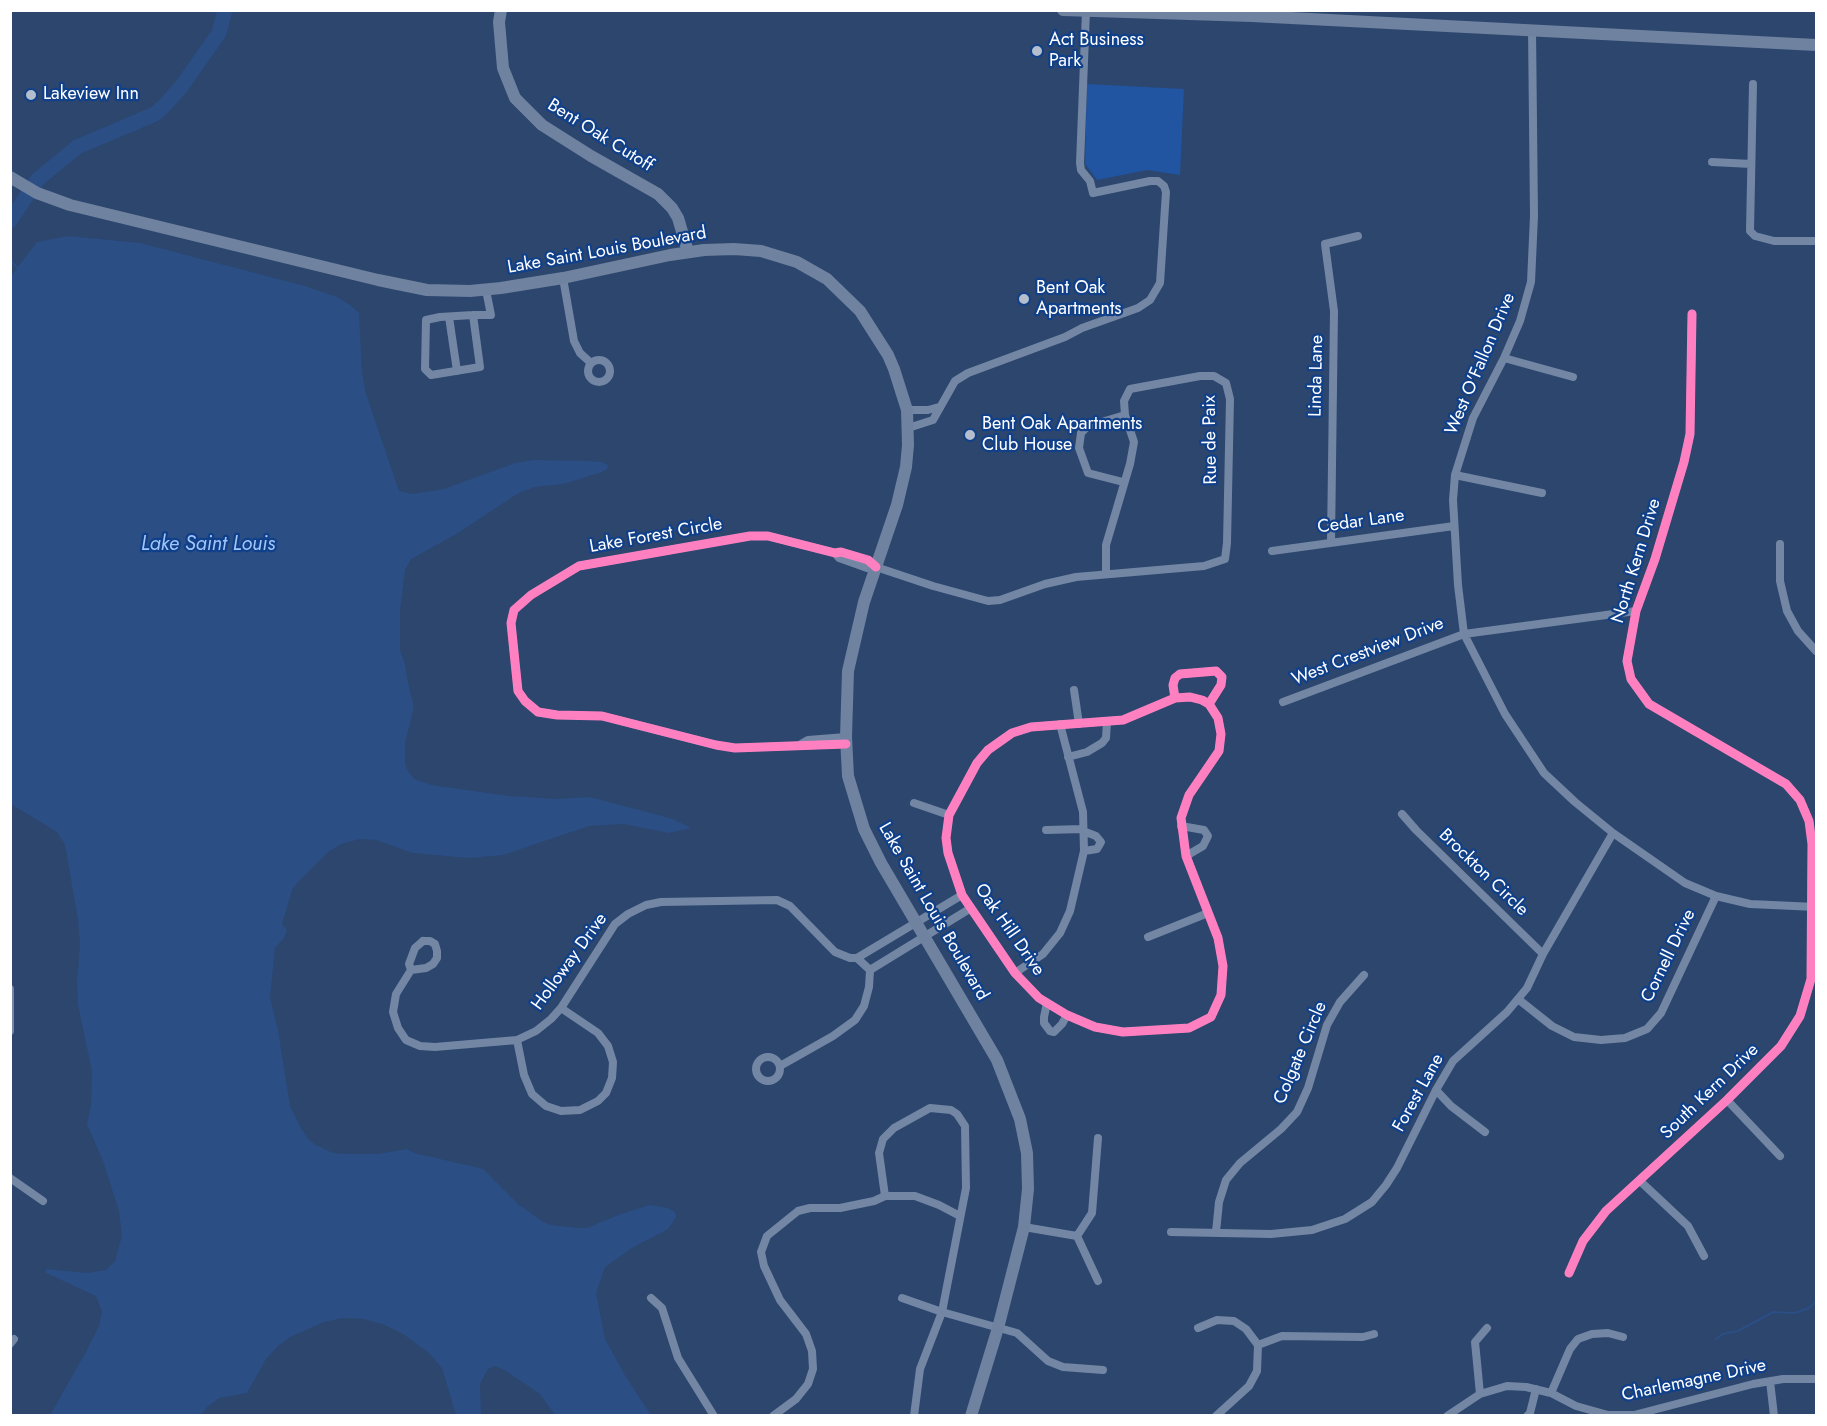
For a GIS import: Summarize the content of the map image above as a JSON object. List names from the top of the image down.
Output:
{
  "streets": {
    "main road": ["Bent Oak Cutoff", "Lake Saint Louis Boulevard"],
    "street": [
      "West O'Fallon Drive",
      "Linda Lane",
      "Rue de Paix",
      "Cedar Lane",
      "Lake Forest Circle",
      "North Kern Drive",
      "West Crestview Drive",
      "Brockton Circle",
      "Oak Hill Drive",
      "Cornell Drive",
      "Holloway Drive",
      "Colgate Circle",
      "South Kern Drive",
      "Forest Lane",
      "Charlemagne Drive"
    ]
  },
  "crossings": [
    ["Bent Oak Cutoff", "Lake Saint Louis Boulevard"],
    ["Lake Saint Louis Boulevard", "Rue de Paix"],
    ["Lake Saint Louis Boulevard", "Lake Forest Circle"],
    ["Lake Saint Louis Boulevard", "Oak Hill Drive"],
    ["West O'Fallon Drive", "Cedar Lane"],
    ["West O'Fallon Drive", "North Kern Drive"],
    ["West O'Fallon Drive", "West Crestview Drive"],
    ["West O'Fallon Drive", "Cornell Drive"],
    ["West O'Fallon Drive", "South Kern Drive"],
    ["West O'Fallon Drive", "Forest Lane"],
    ["Linda Lane", "Cedar Lane"],
    ["Rue de Paix", "Lake Forest Circle"],
    ["North Kern Drive", "West Crestview Drive"],
    ["North Kern Drive", "South Kern Drive"],
    ["Brockton Circle", "Forest Lane"],
    ["Cornell Drive", "Forest Lane"],
    ["Colgate Circle", "Forest Lane"]
  ],
  "water": ["Lake Saint Louis"],
  "places": [
    "Act Business Park",
    "Lakeview Inn",
    "Bent Oak Apartments",
    "Bent Oak Apartments Club House"
  ]
}
